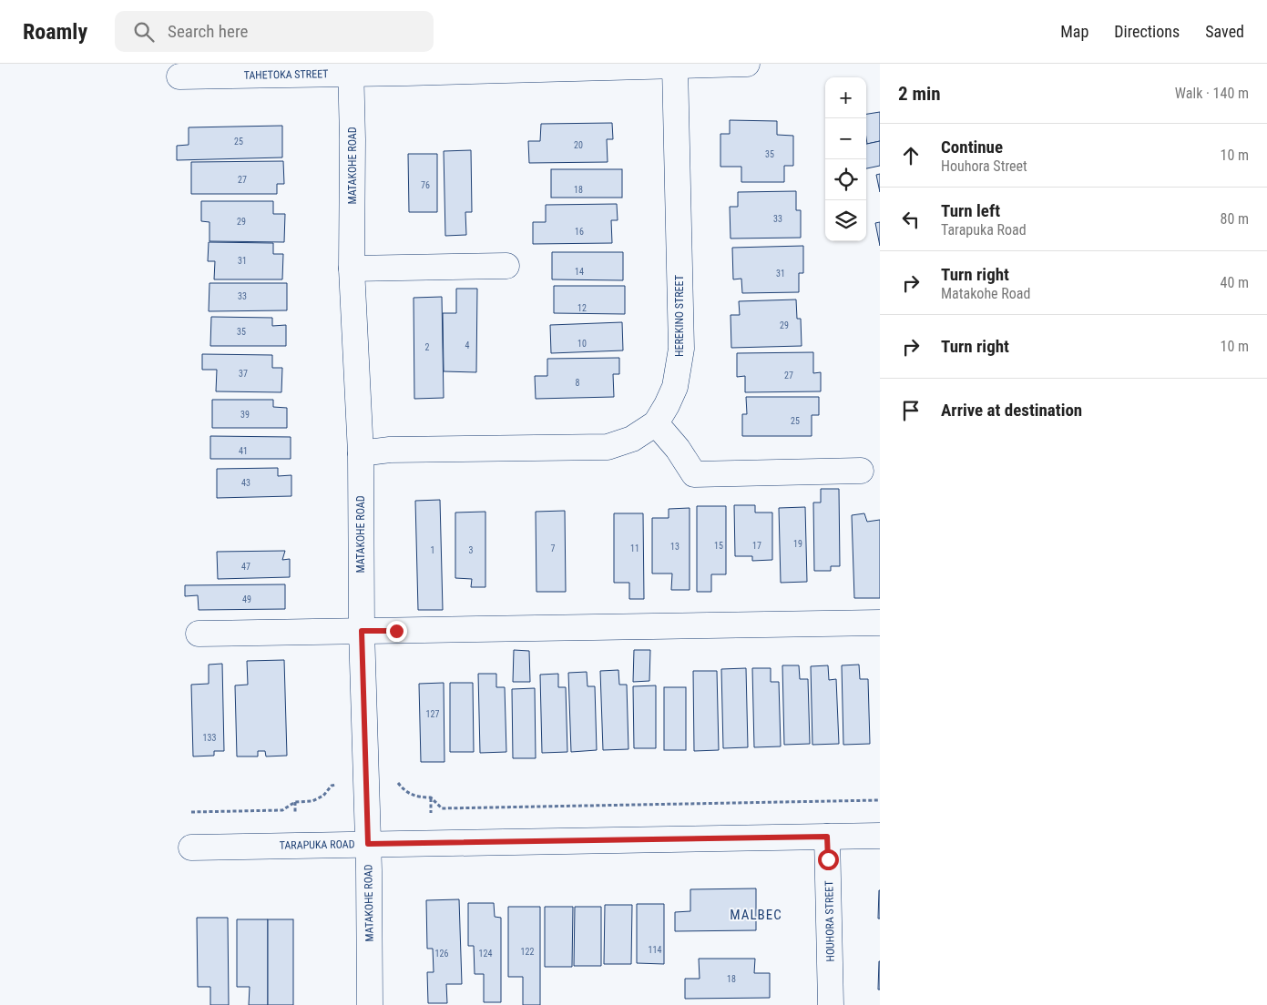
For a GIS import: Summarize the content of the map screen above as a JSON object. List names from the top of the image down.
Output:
{
  "streets": {
    "street": [
      "TAHETOKA STREET",
      "MATAKOHE ROAD",
      "HEREKINO STREET",
      "TARAPUKA ROAD",
      "HOUHORA STREET"
    ]
  },
  "crossings": [
    ["TAHETOKA STREET", "MATAKOHE ROAD"],
    ["TAHETOKA STREET", "HEREKINO STREET"],
    ["MATAKOHE ROAD", "HEREKINO STREET"],
    ["MATAKOHE ROAD", "TARAPUKA ROAD"],
    ["TARAPUKA ROAD", "HOUHORA STREET"]
  ],
  "districts": ["MALBEC"],
  "house_numbers": [
    "25",
    "20",
    "35",
    "27",
    "76",
    "18",
    "33",
    "29",
    "16",
    "31",
    "14",
    "31",
    "33",
    "12",
    "29",
    "35",
    "10",
    "4",
    "2",
    "37",
    "27",
    "8",
    "39",
    "25",
    "41",
    "43",
    "19",
    "15",
    "17",
    "13",
    "7",
    "11",
    "1",
    "3",
    "47",
    "49",
    "127",
    "133",
    "114",
    "122",
    "126",
    "124",
    "18"
  ],
  "page": {
    "header": "Roamly",
    "search": "Search here",
    "nav": ["Map", "Directions", "Saved"],
    "heading": ["2 min", "Walk · 140 m"],
    "map_buttons": ["+", "−"],
    "list": [
      ["Continue", "Houhora Street", "10 m"],
      ["Turn left", "Tarapuka Road", "80 m"],
      ["Turn right", "Matakohe Road", "40 m"],
      ["Turn right", "10 m"],
      "Arrive at destination"
    ]
  }
}
